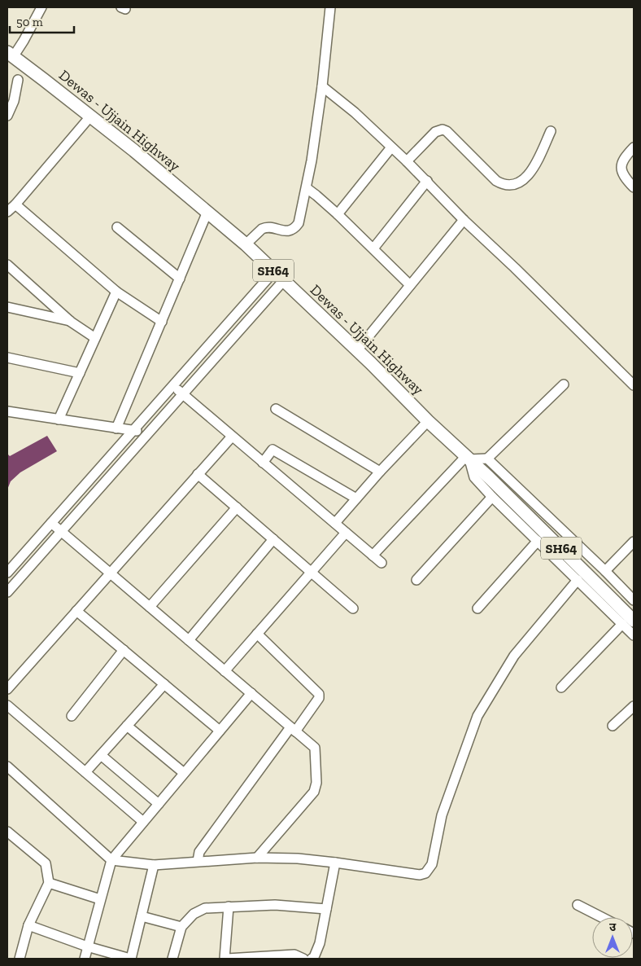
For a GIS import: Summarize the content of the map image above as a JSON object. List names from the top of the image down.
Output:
{
  "streets": {
    "main road": ["Dewas - Ujjain Highway", "SH64"]
  },
  "scale_bar": "50 m",
  "north": "top"
}
